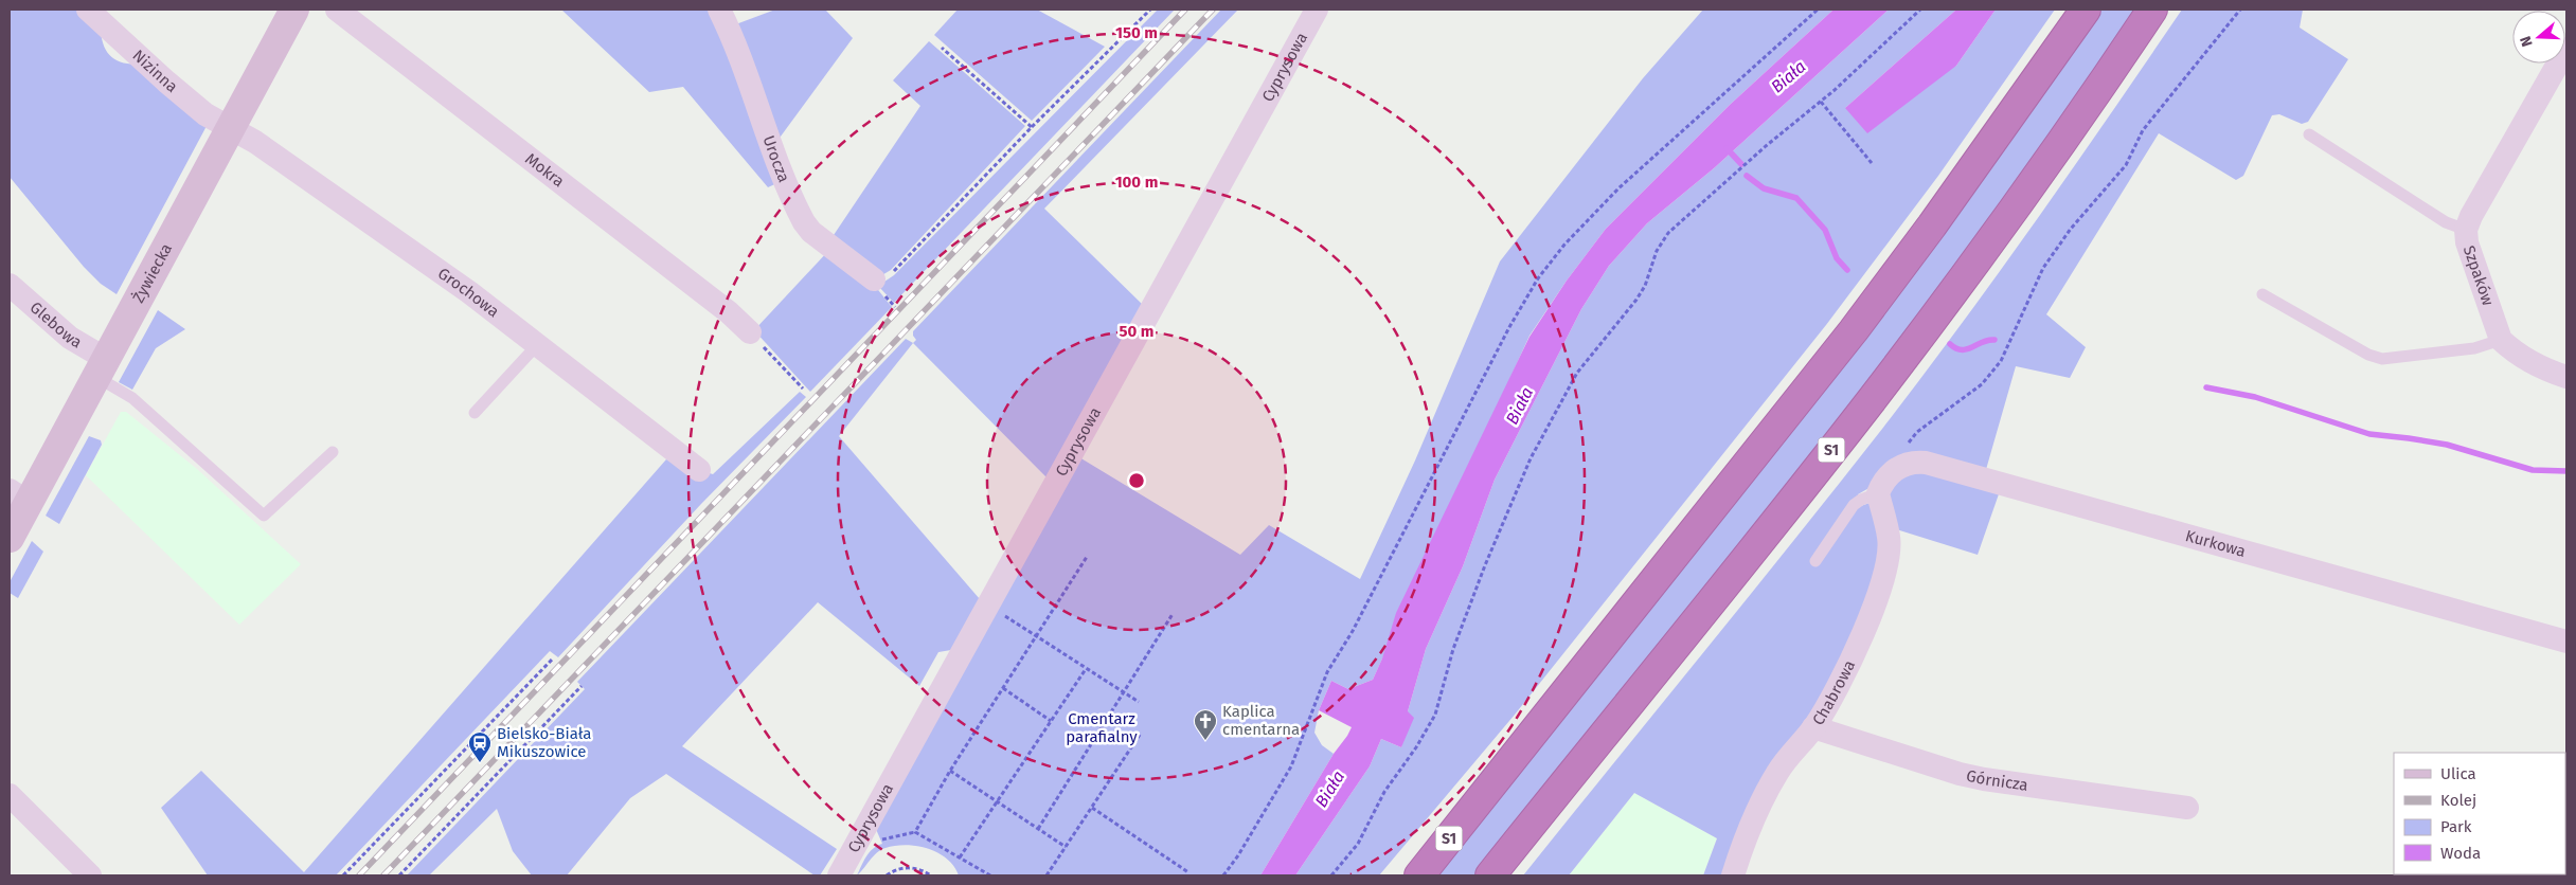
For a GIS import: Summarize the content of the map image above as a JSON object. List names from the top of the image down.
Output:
{
  "streets": {
    "highway": ["S1"],
    "main road": ["Żywiecka"],
    "street": [
      "Cyprysowa",
      "Nizinna",
      "Urocza",
      "Mokra",
      "Szpaków",
      "Grochowa",
      "Glebowa",
      "Kurkowa",
      "Chabrowa",
      "Górnicza"
    ]
  },
  "crossings": [
    ["Nizinna", "Żywiecka"],
    ["Nizinna", "Grochowa"],
    ["Żywiecka", "Grochowa"],
    ["Żywiecka", "Glebowa"],
    ["Chabrowa", "Górnicza"]
  ],
  "water": ["Biała"],
  "parks": ["Cmentarz parafialny"],
  "places": {
    "church": ["Kaplica cmentarna"],
    "station": ["Bielsko-Biała Mikuszowice"]
  },
  "legend": [
    "Ulica",
    "Kolej",
    "Park",
    "Woda"
  ],
  "north": "left",
  "rings": ["150 m", "100 m", "50 m"]
}
